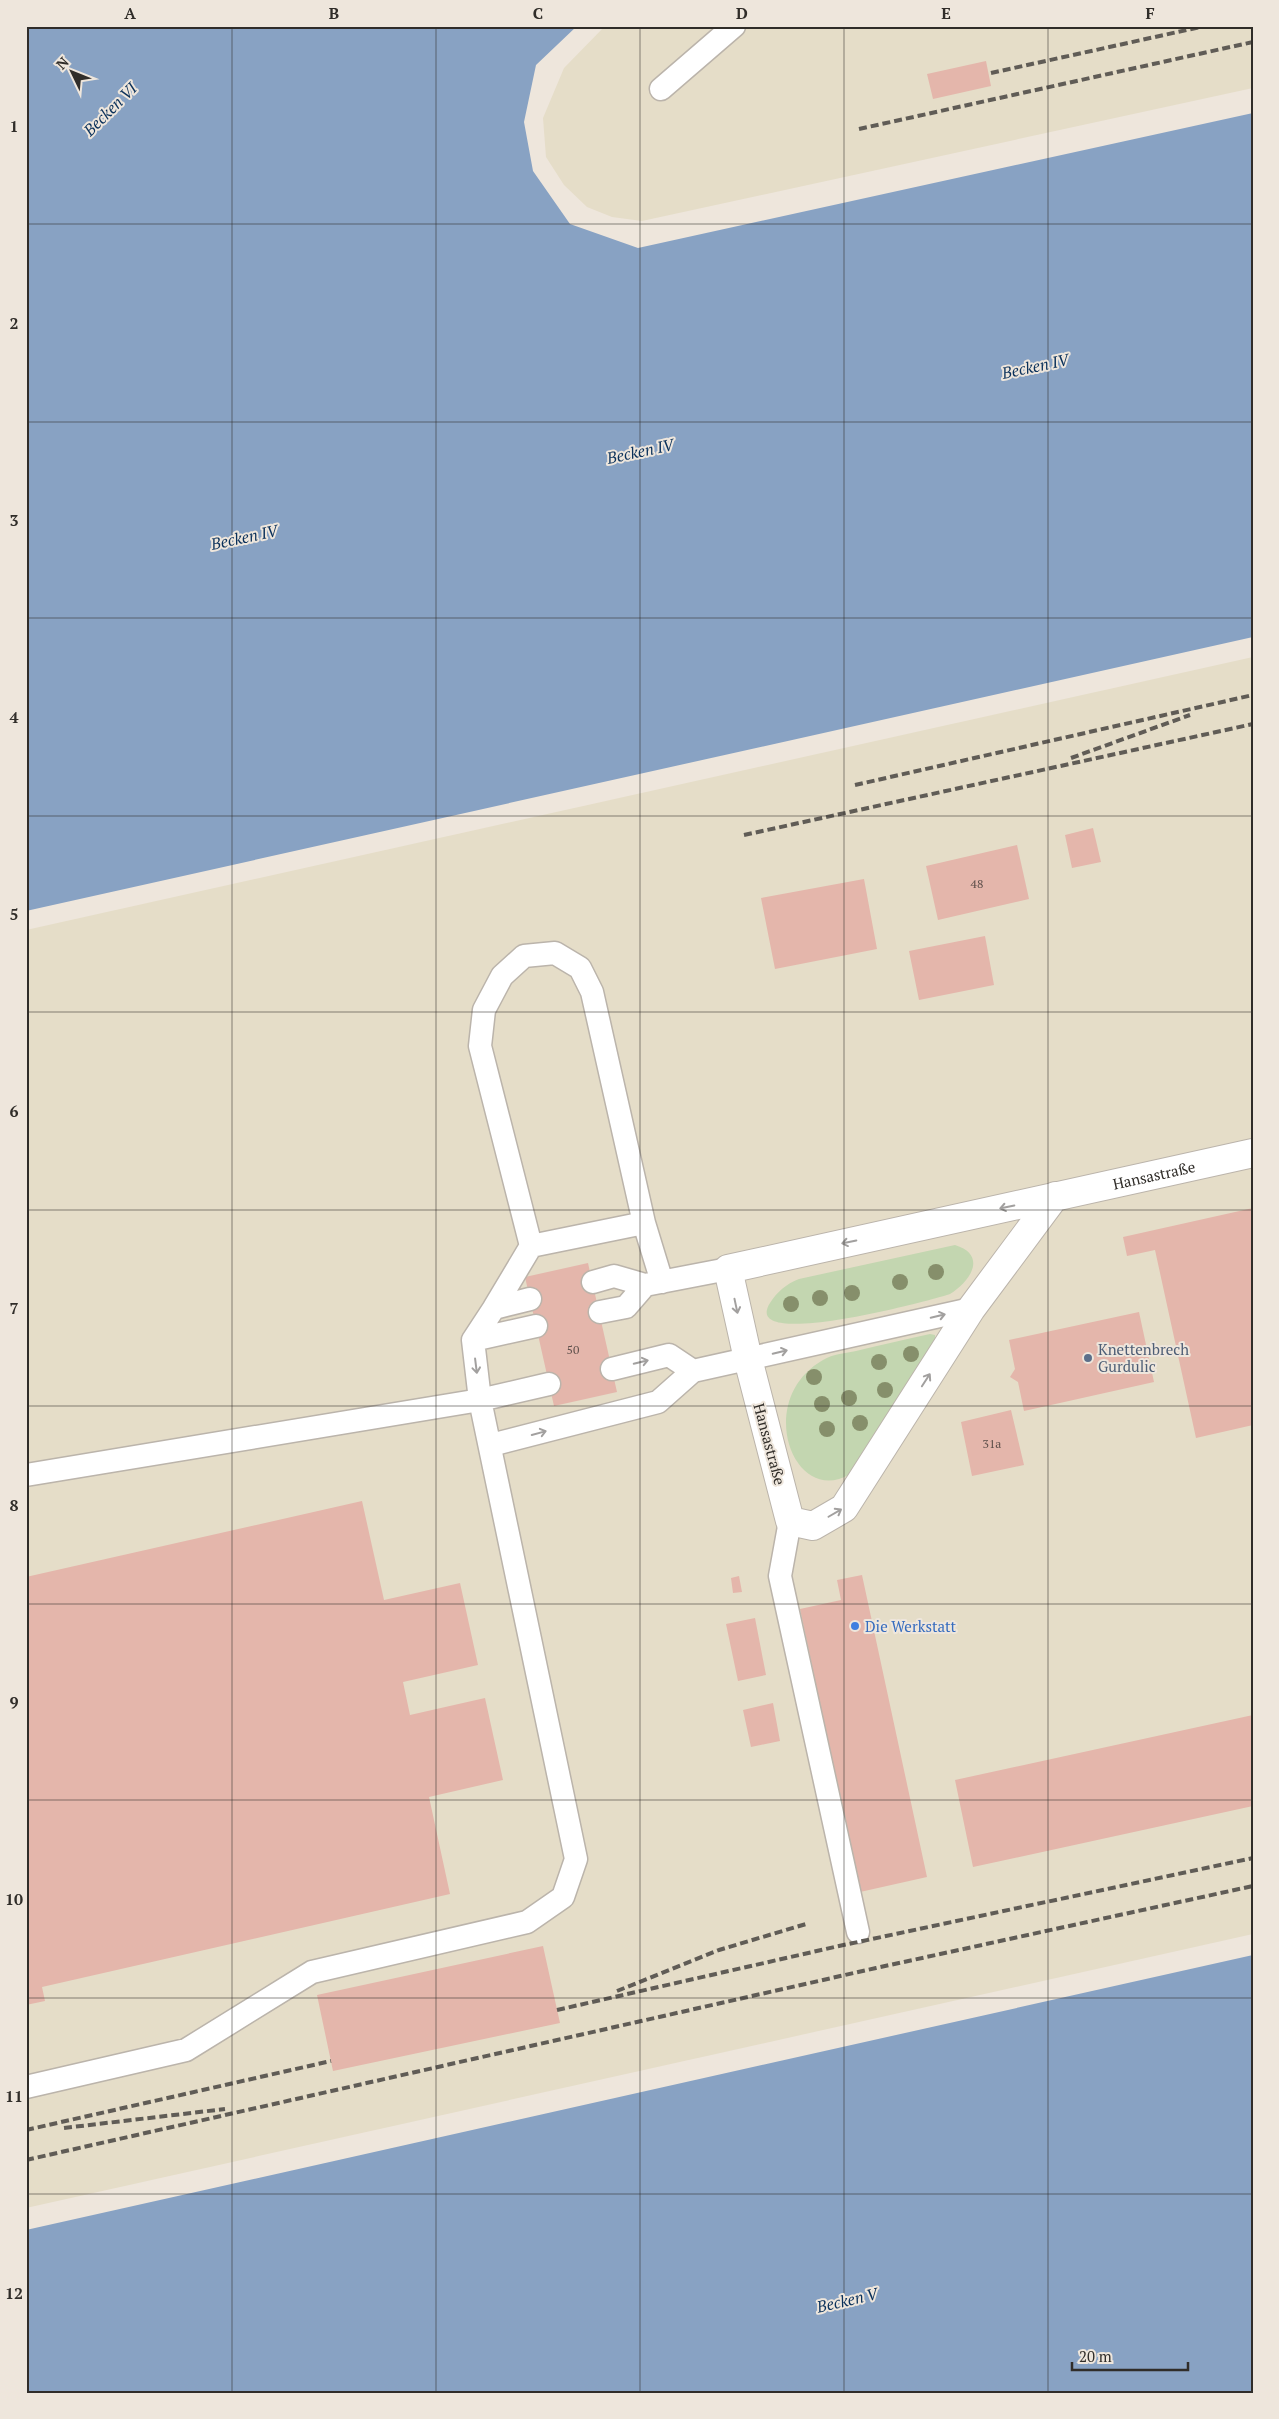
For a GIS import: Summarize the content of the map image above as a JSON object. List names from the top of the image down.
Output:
{
  "streets": {
    "street": ["Hansastraße"]
  },
  "water": ["Becken VI", "Becken IV", "Becken V"],
  "places": ["Knettenbrech Gurdulic", "Die Werkstatt"],
  "house_numbers": ["48", "50", "31a"],
  "scale_bar": "20 m",
  "north": "top left",
  "grid": {
    "columns": [
      "A",
      "B",
      "C",
      "D",
      "E",
      "F"
    ],
    "rows": [
      "1",
      "2",
      "3",
      "4",
      "5",
      "6",
      "7",
      "8",
      "9",
      "10",
      "11",
      "12"
    ]
  }
}
